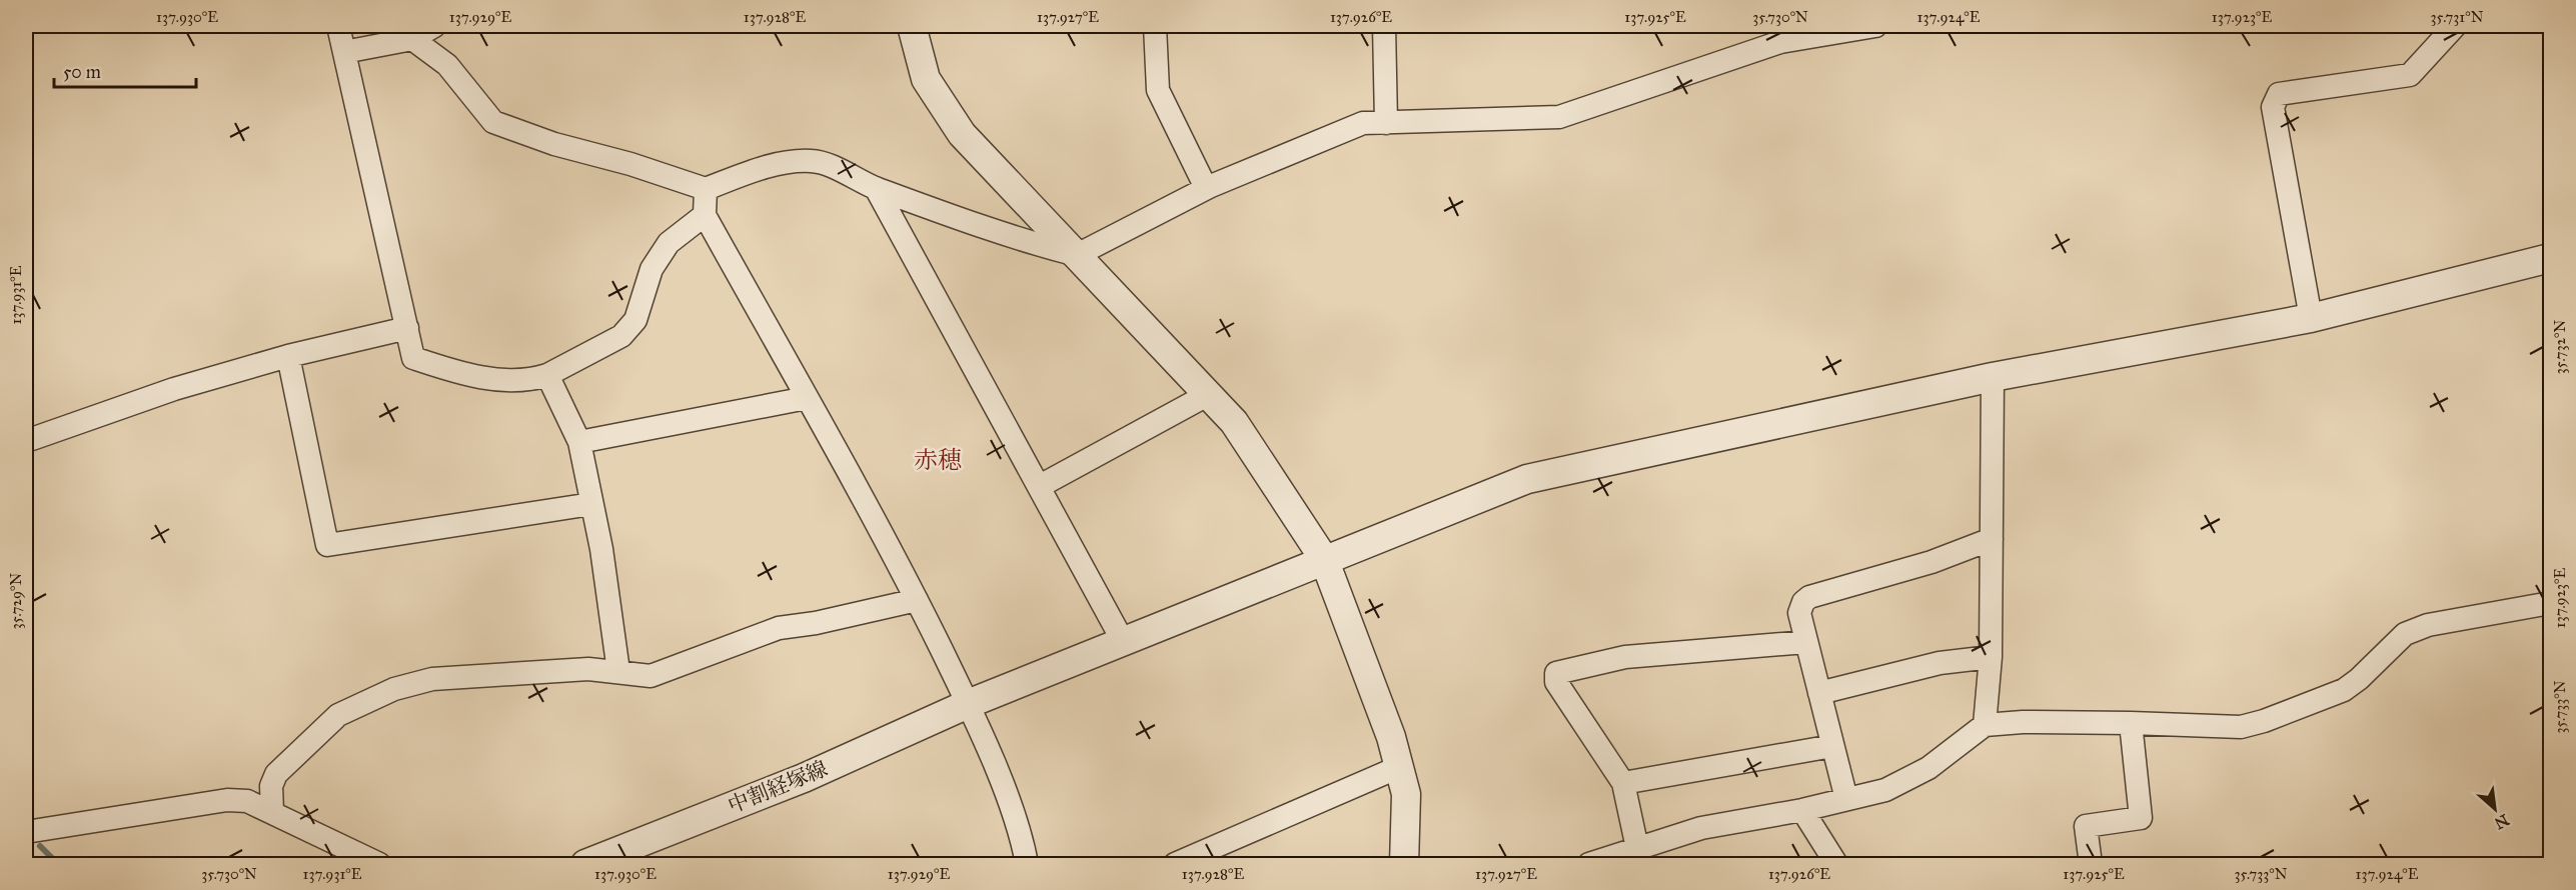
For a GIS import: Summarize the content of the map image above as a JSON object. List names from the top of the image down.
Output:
{
  "streets": {
    "street": ["中割経塚線"]
  },
  "districts": ["赤穂"],
  "scale_bar": "50 m",
  "north": "bottom right",
  "coordinates": [
    "137.930°E",
    "137.929°E",
    "137.928°E",
    "137.927°E",
    "137.926°E",
    "137.925°E",
    "35.730°N",
    "137.924°E",
    "137.923°E",
    "35.731°N",
    "137.931°E",
    "35.732°N",
    "35.729°N",
    "35.733°N"
  ]
}
